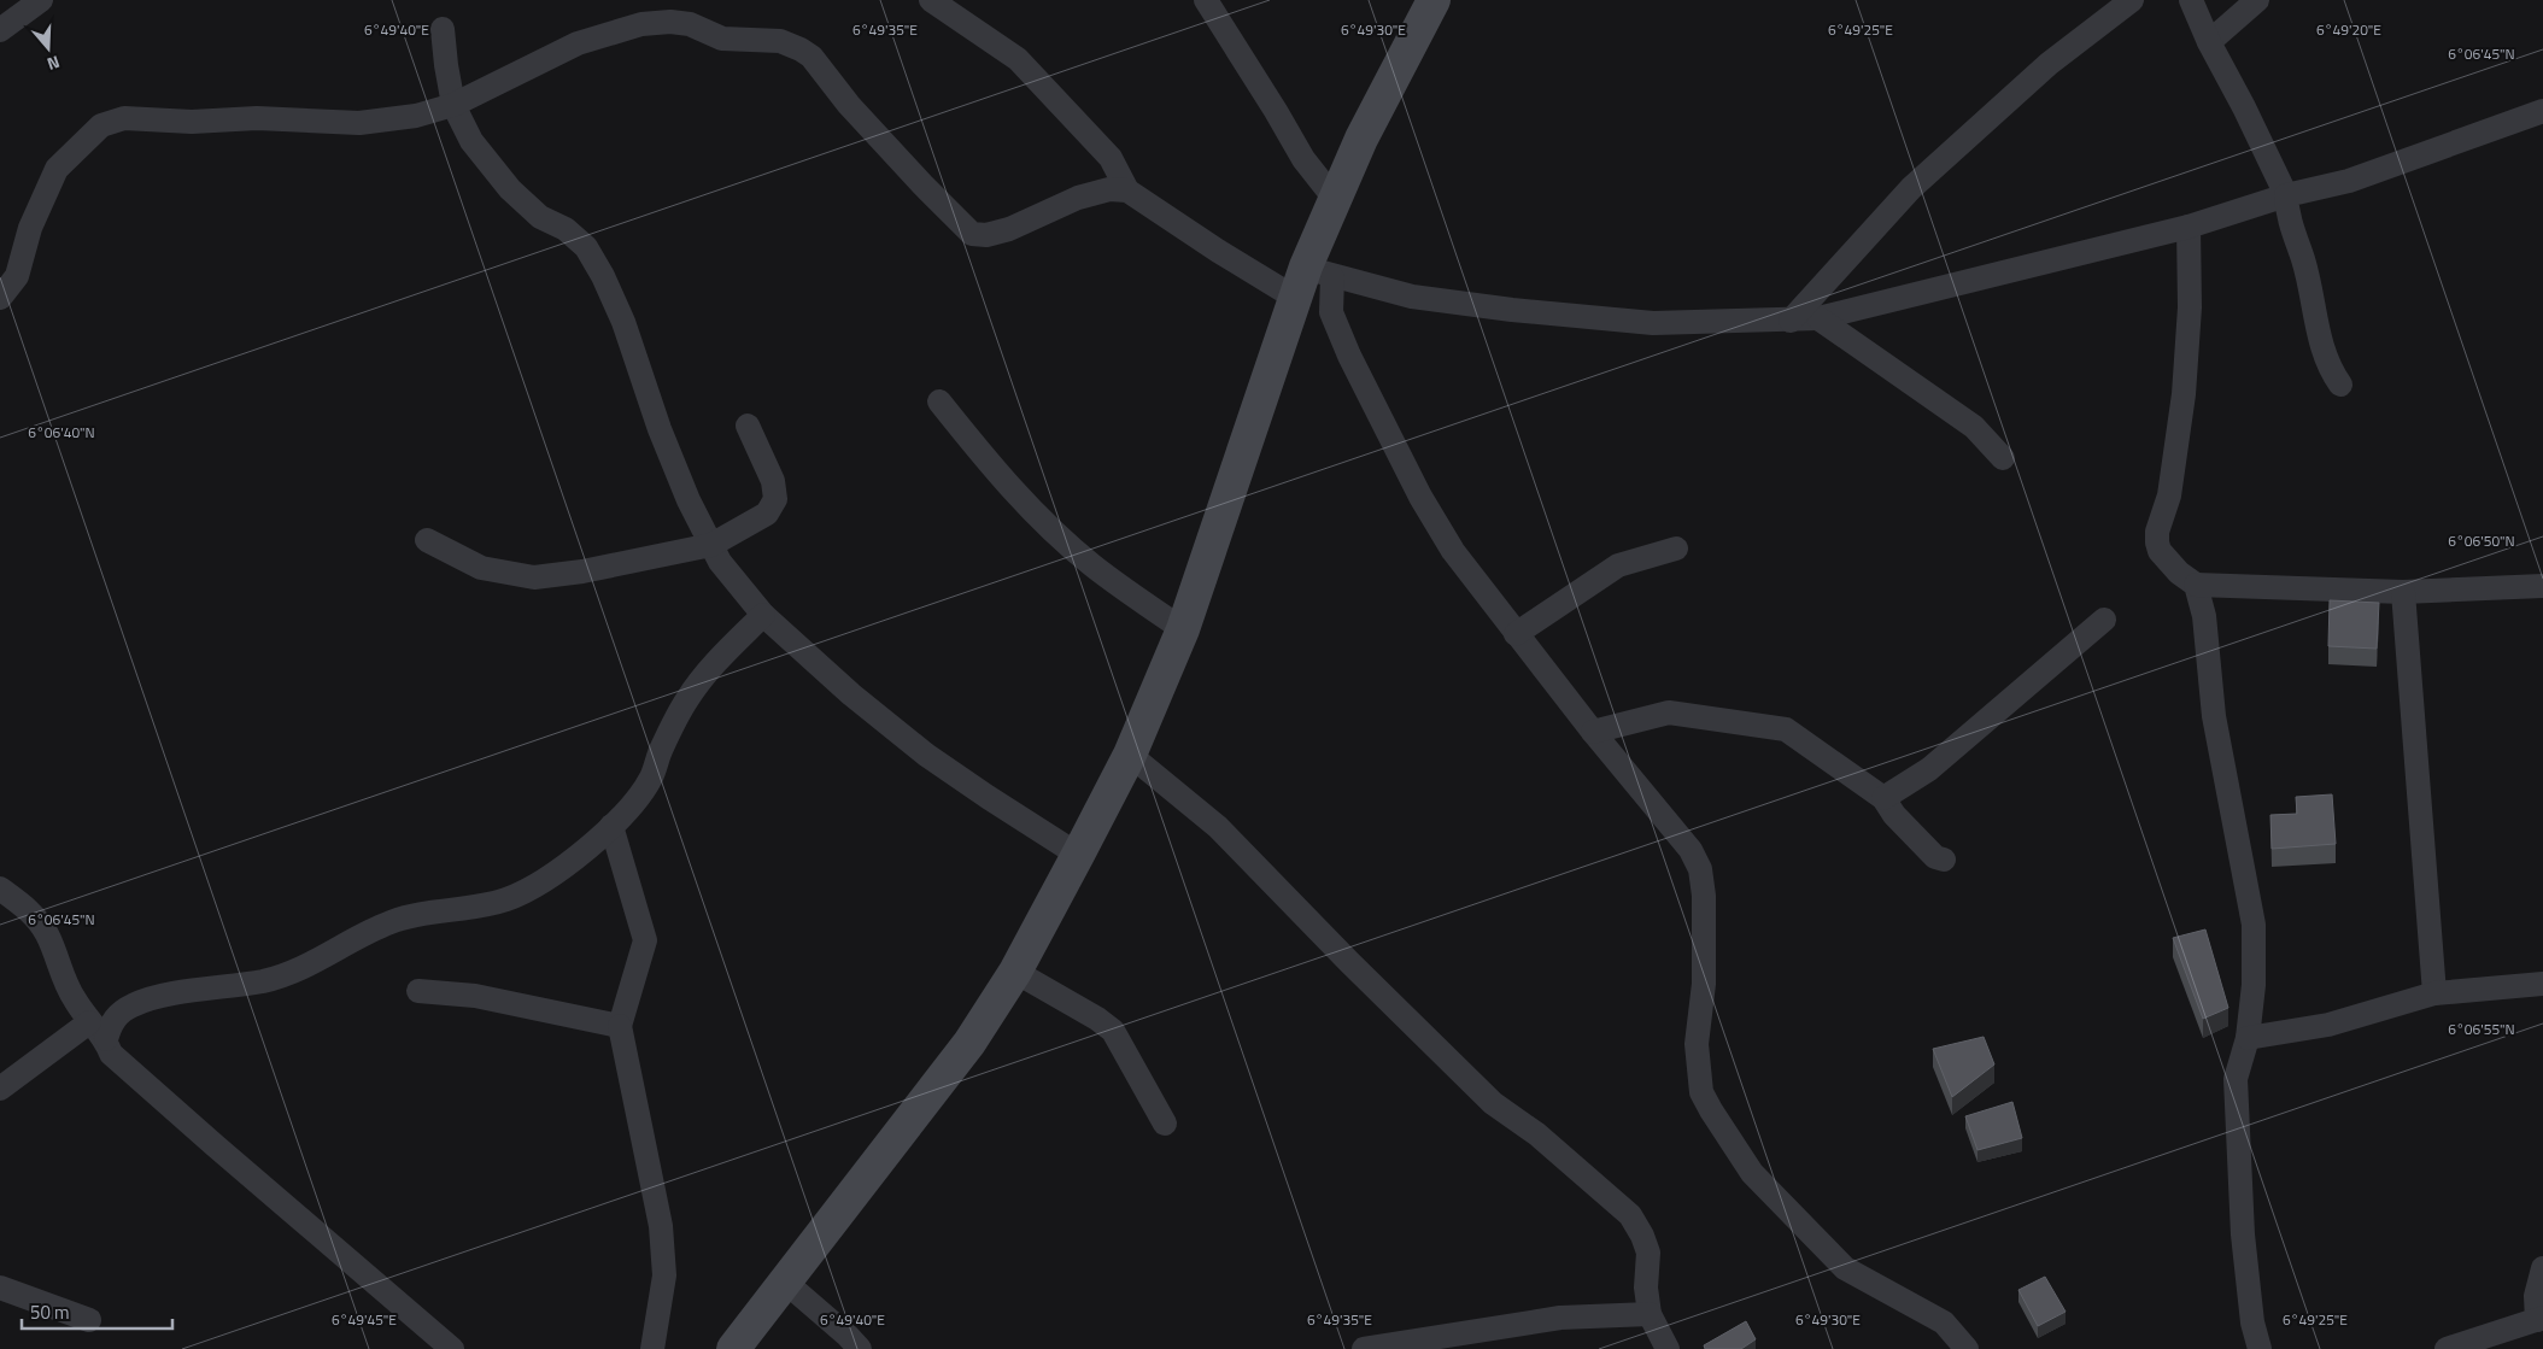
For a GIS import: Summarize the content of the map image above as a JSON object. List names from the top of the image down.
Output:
{
  "scale_bar": "50 m",
  "north": "bottom",
  "coordinates": [
    "6°49'20\"E",
    "6°49'40\"E",
    "6°49'35\"E",
    "6°49'30\"E",
    "6°49'25\"E",
    "6°06'45\"N",
    "6°06'40\"N",
    "6°06'50\"N",
    "6°06'55\"N",
    "6°49'45\"E"
  ]
}
